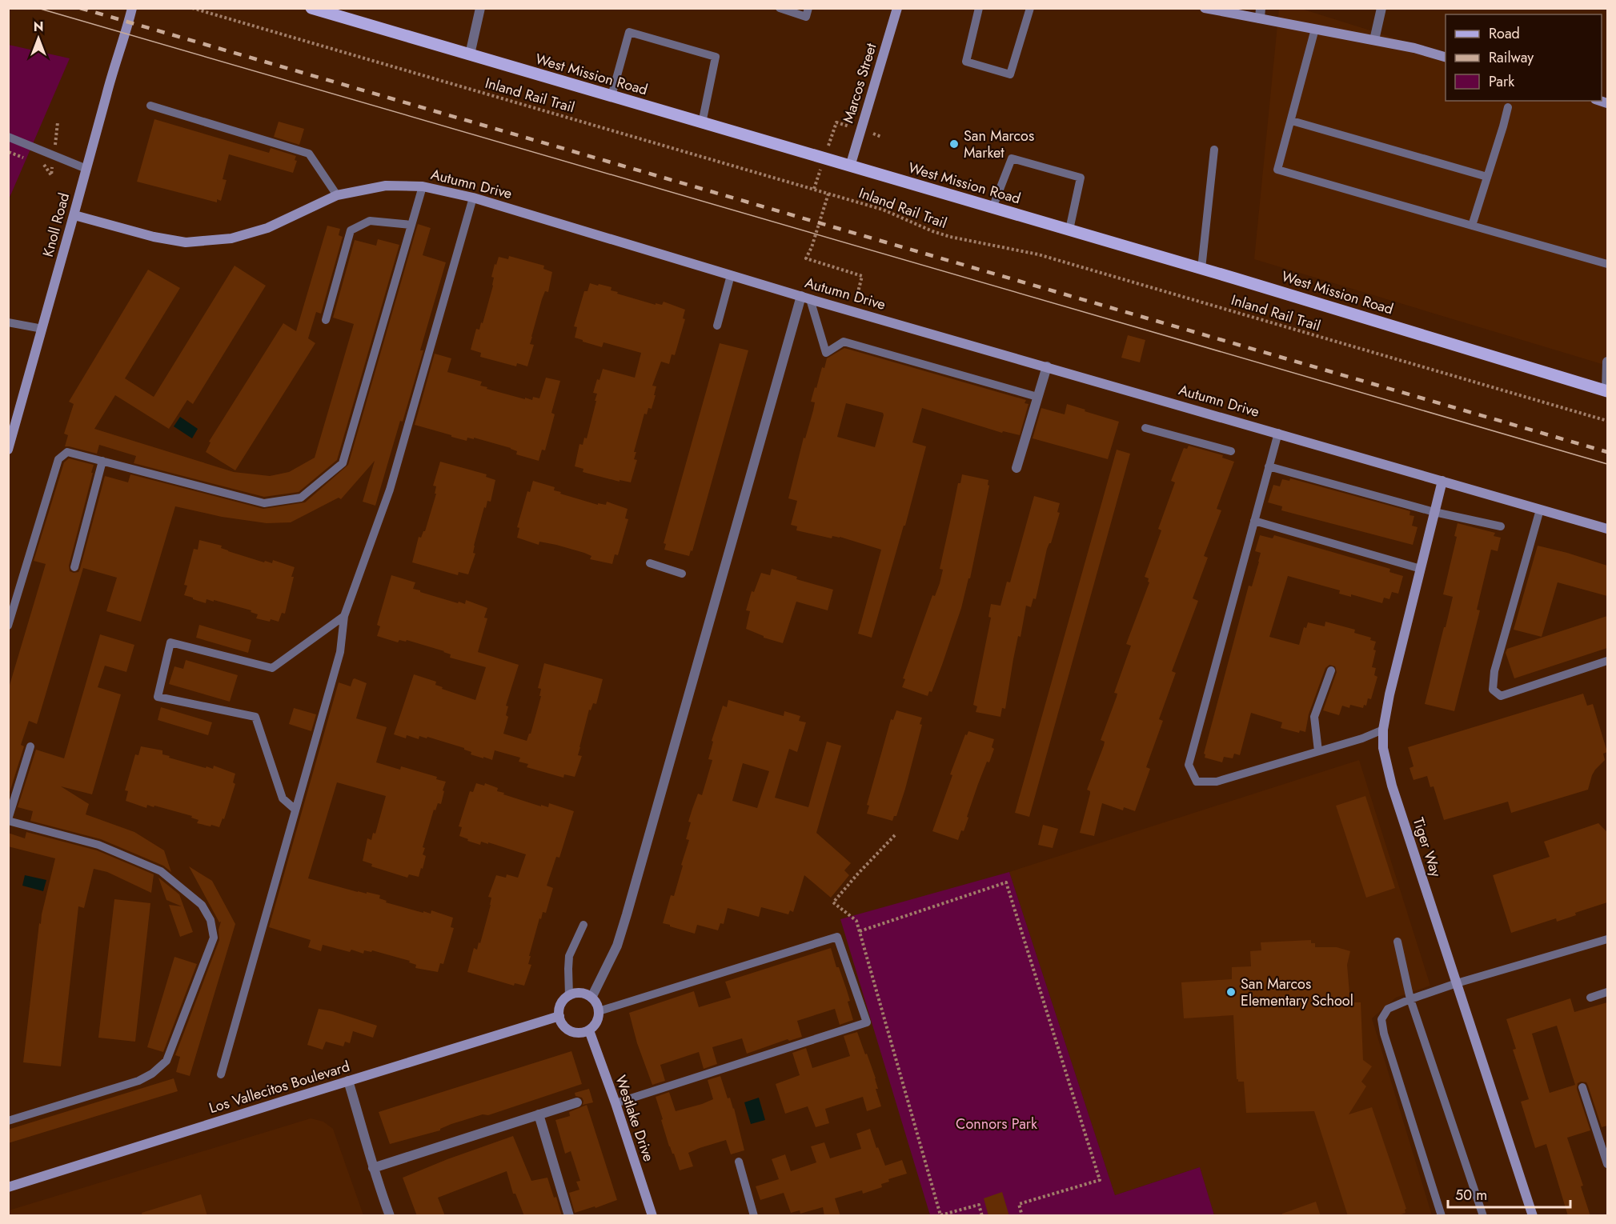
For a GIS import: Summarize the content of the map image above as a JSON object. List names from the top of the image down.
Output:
{
  "streets": {
    "main road": ["West Mission Road"],
    "street": [
      "Marcos Street",
      "Autumn Drive",
      "Knoll Road",
      "Tiger Way",
      "Los Vallecitos Boulevard",
      "Westlake Drive"
    ],
    "path": ["Inland Rail Trail"]
  },
  "crossings": [
    ["West Mission Road", "Marcos Street"],
    ["Autumn Drive", "Knoll Road"],
    ["Autumn Drive", "Tiger Way"],
    ["Los Vallecitos Boulevard", "Westlake Drive"]
  ],
  "parks": ["Connors Park"],
  "places": ["San Marcos Market", "San Marcos Elementary School"],
  "legend": ["Road", "Railway", "Park"],
  "scale_bar": "50 m",
  "north": "top"
}
